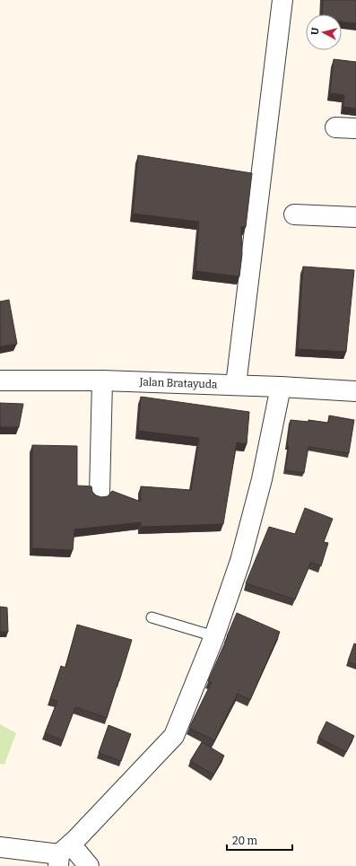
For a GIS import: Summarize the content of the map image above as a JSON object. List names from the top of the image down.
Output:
{
  "streets": {
    "street": ["Jalan Bratayuda"]
  },
  "scale_bar": "20 m",
  "north": "left"
}
